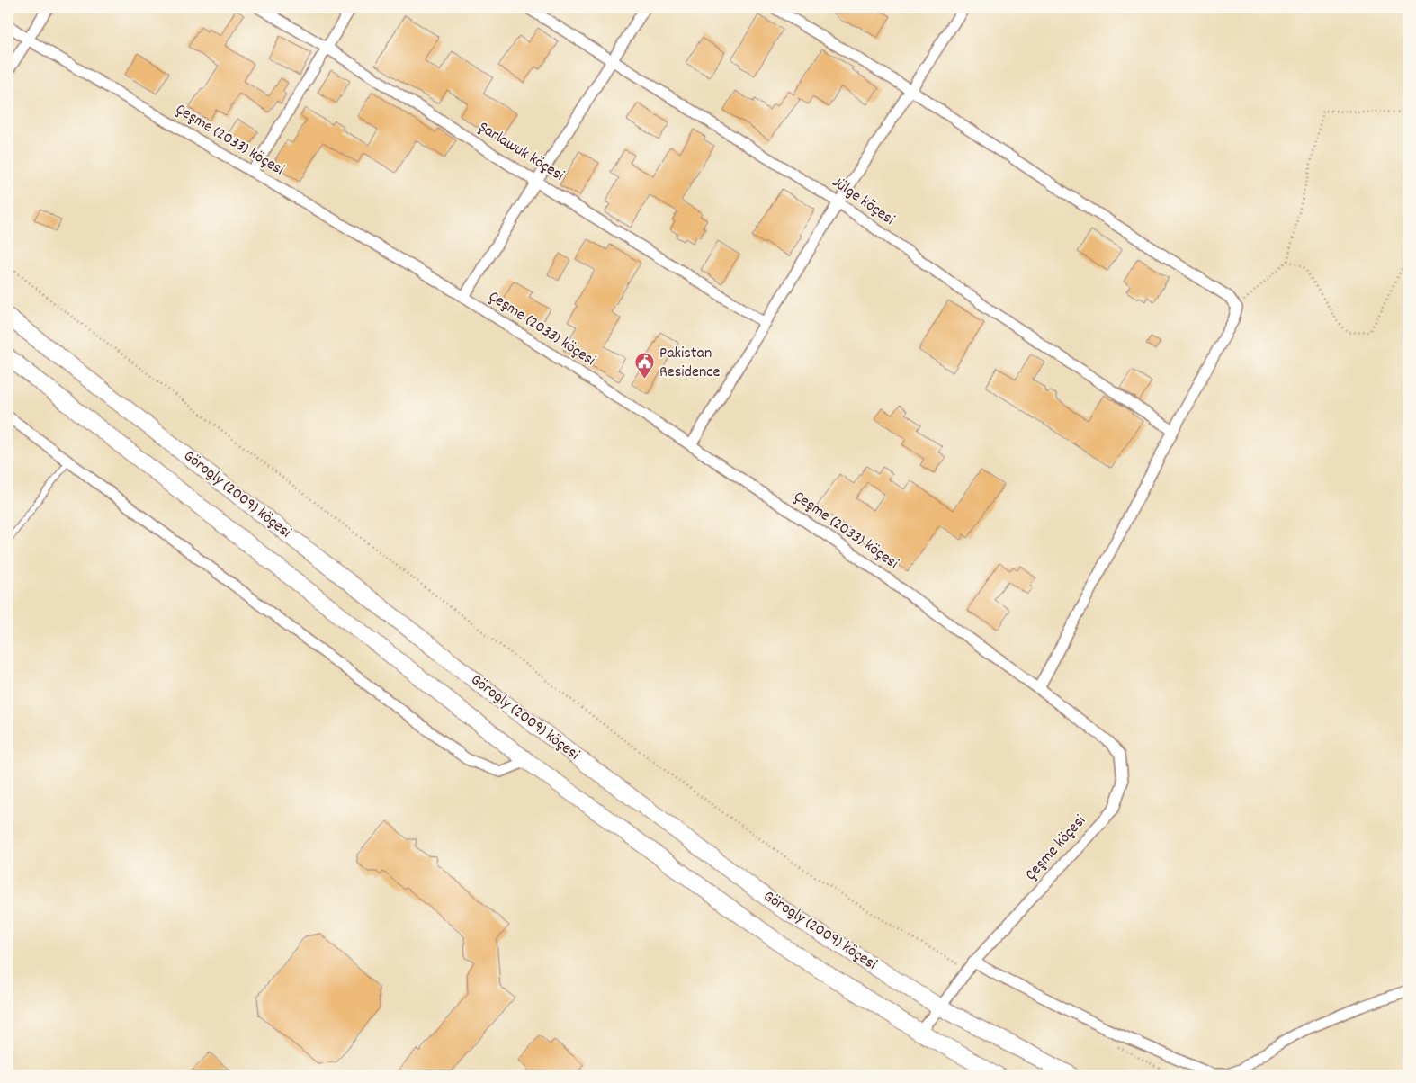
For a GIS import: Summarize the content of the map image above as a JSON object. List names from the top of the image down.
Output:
{
  "streets": {
    "main road": ["Görogly (2009) köçesi"],
    "street": [
      "Çeşme (2033) köçesi",
      "Şarlawuk köçesi",
      "Jülge köçesi",
      "Çeşme köçesi"
    ]
  },
  "crossings": [
    ["Çeşme (2033) köçesi", "Çeşme köçesi"],
    ["Görogly (2009) köçesi", "Çeşme köçesi"]
  ],
  "places": {
    "public building": ["Pakistan Residence"]
  }
}
